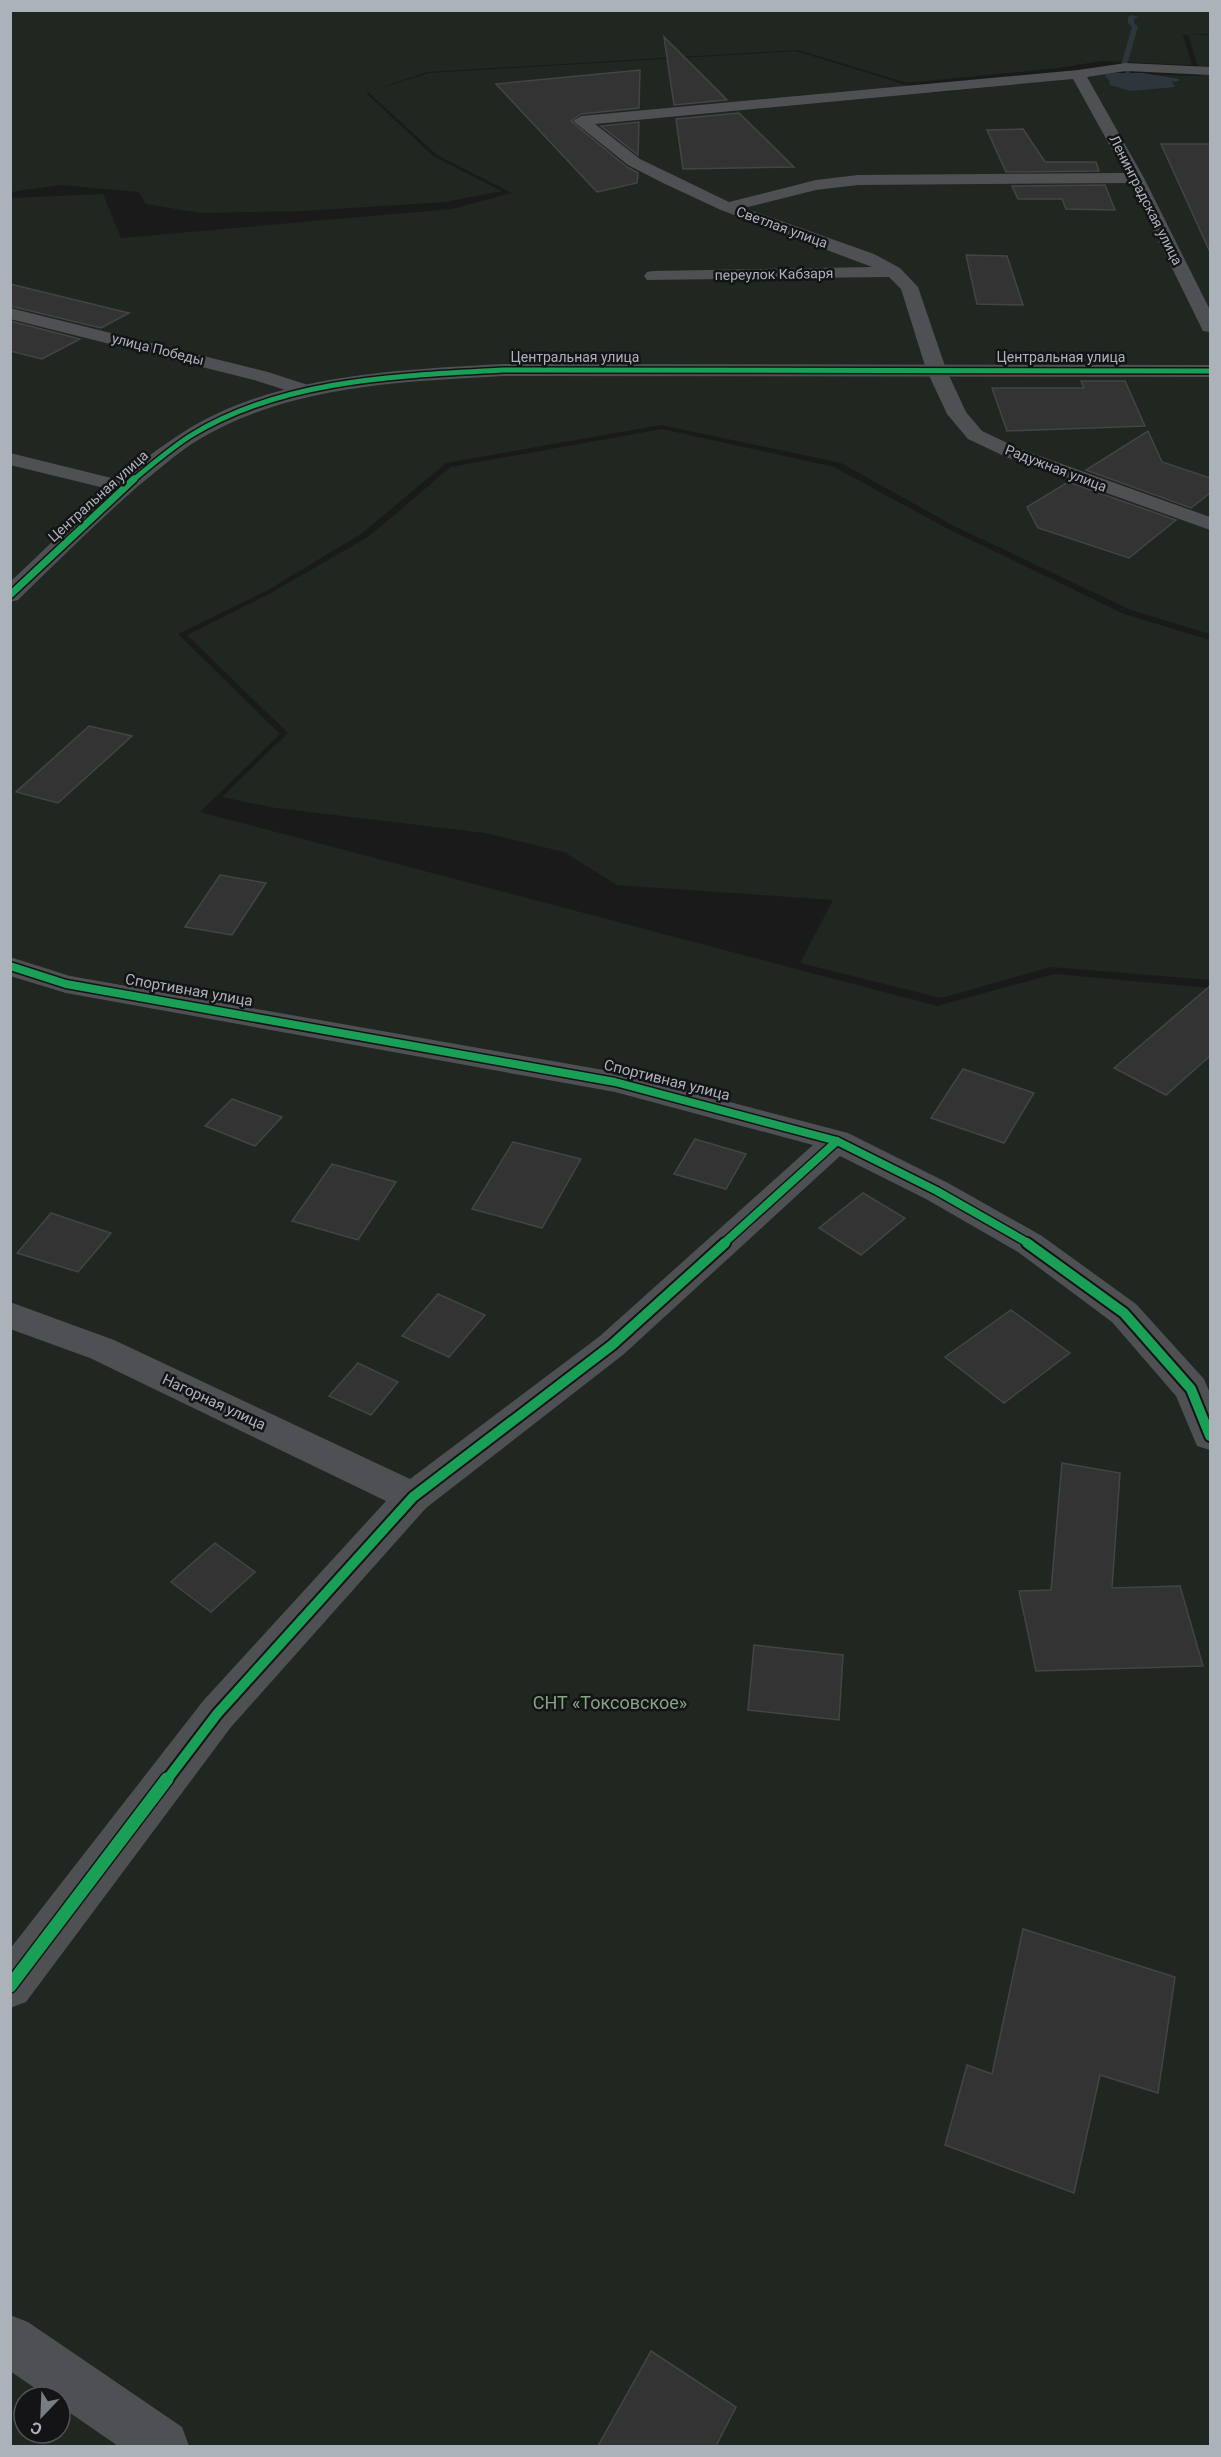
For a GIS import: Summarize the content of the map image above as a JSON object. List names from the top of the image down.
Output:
{
  "streets": {
    "street": [
      "Ленинградская улица",
      "Светлая улица",
      "переулок Кабзаря",
      "улица Победы",
      "Центральная улица",
      "Радужная улица",
      "Спортивная улица",
      "Нагорная улица"
    ]
  },
  "crossings": [
    ["Ленинградская улица", "Светлая улица"],
    ["Светлая улица", "переулок Кабзаря"],
    ["Светлая улица", "Центральная улица"],
    ["Светлая улица", "Радужная улица"],
    ["улица Победы", "Центральная улица"],
    ["Центральная улица", "Радужная улица"]
  ],
  "parks": ["СНТ «Токсовское»"],
  "north": "bottom left"
}
